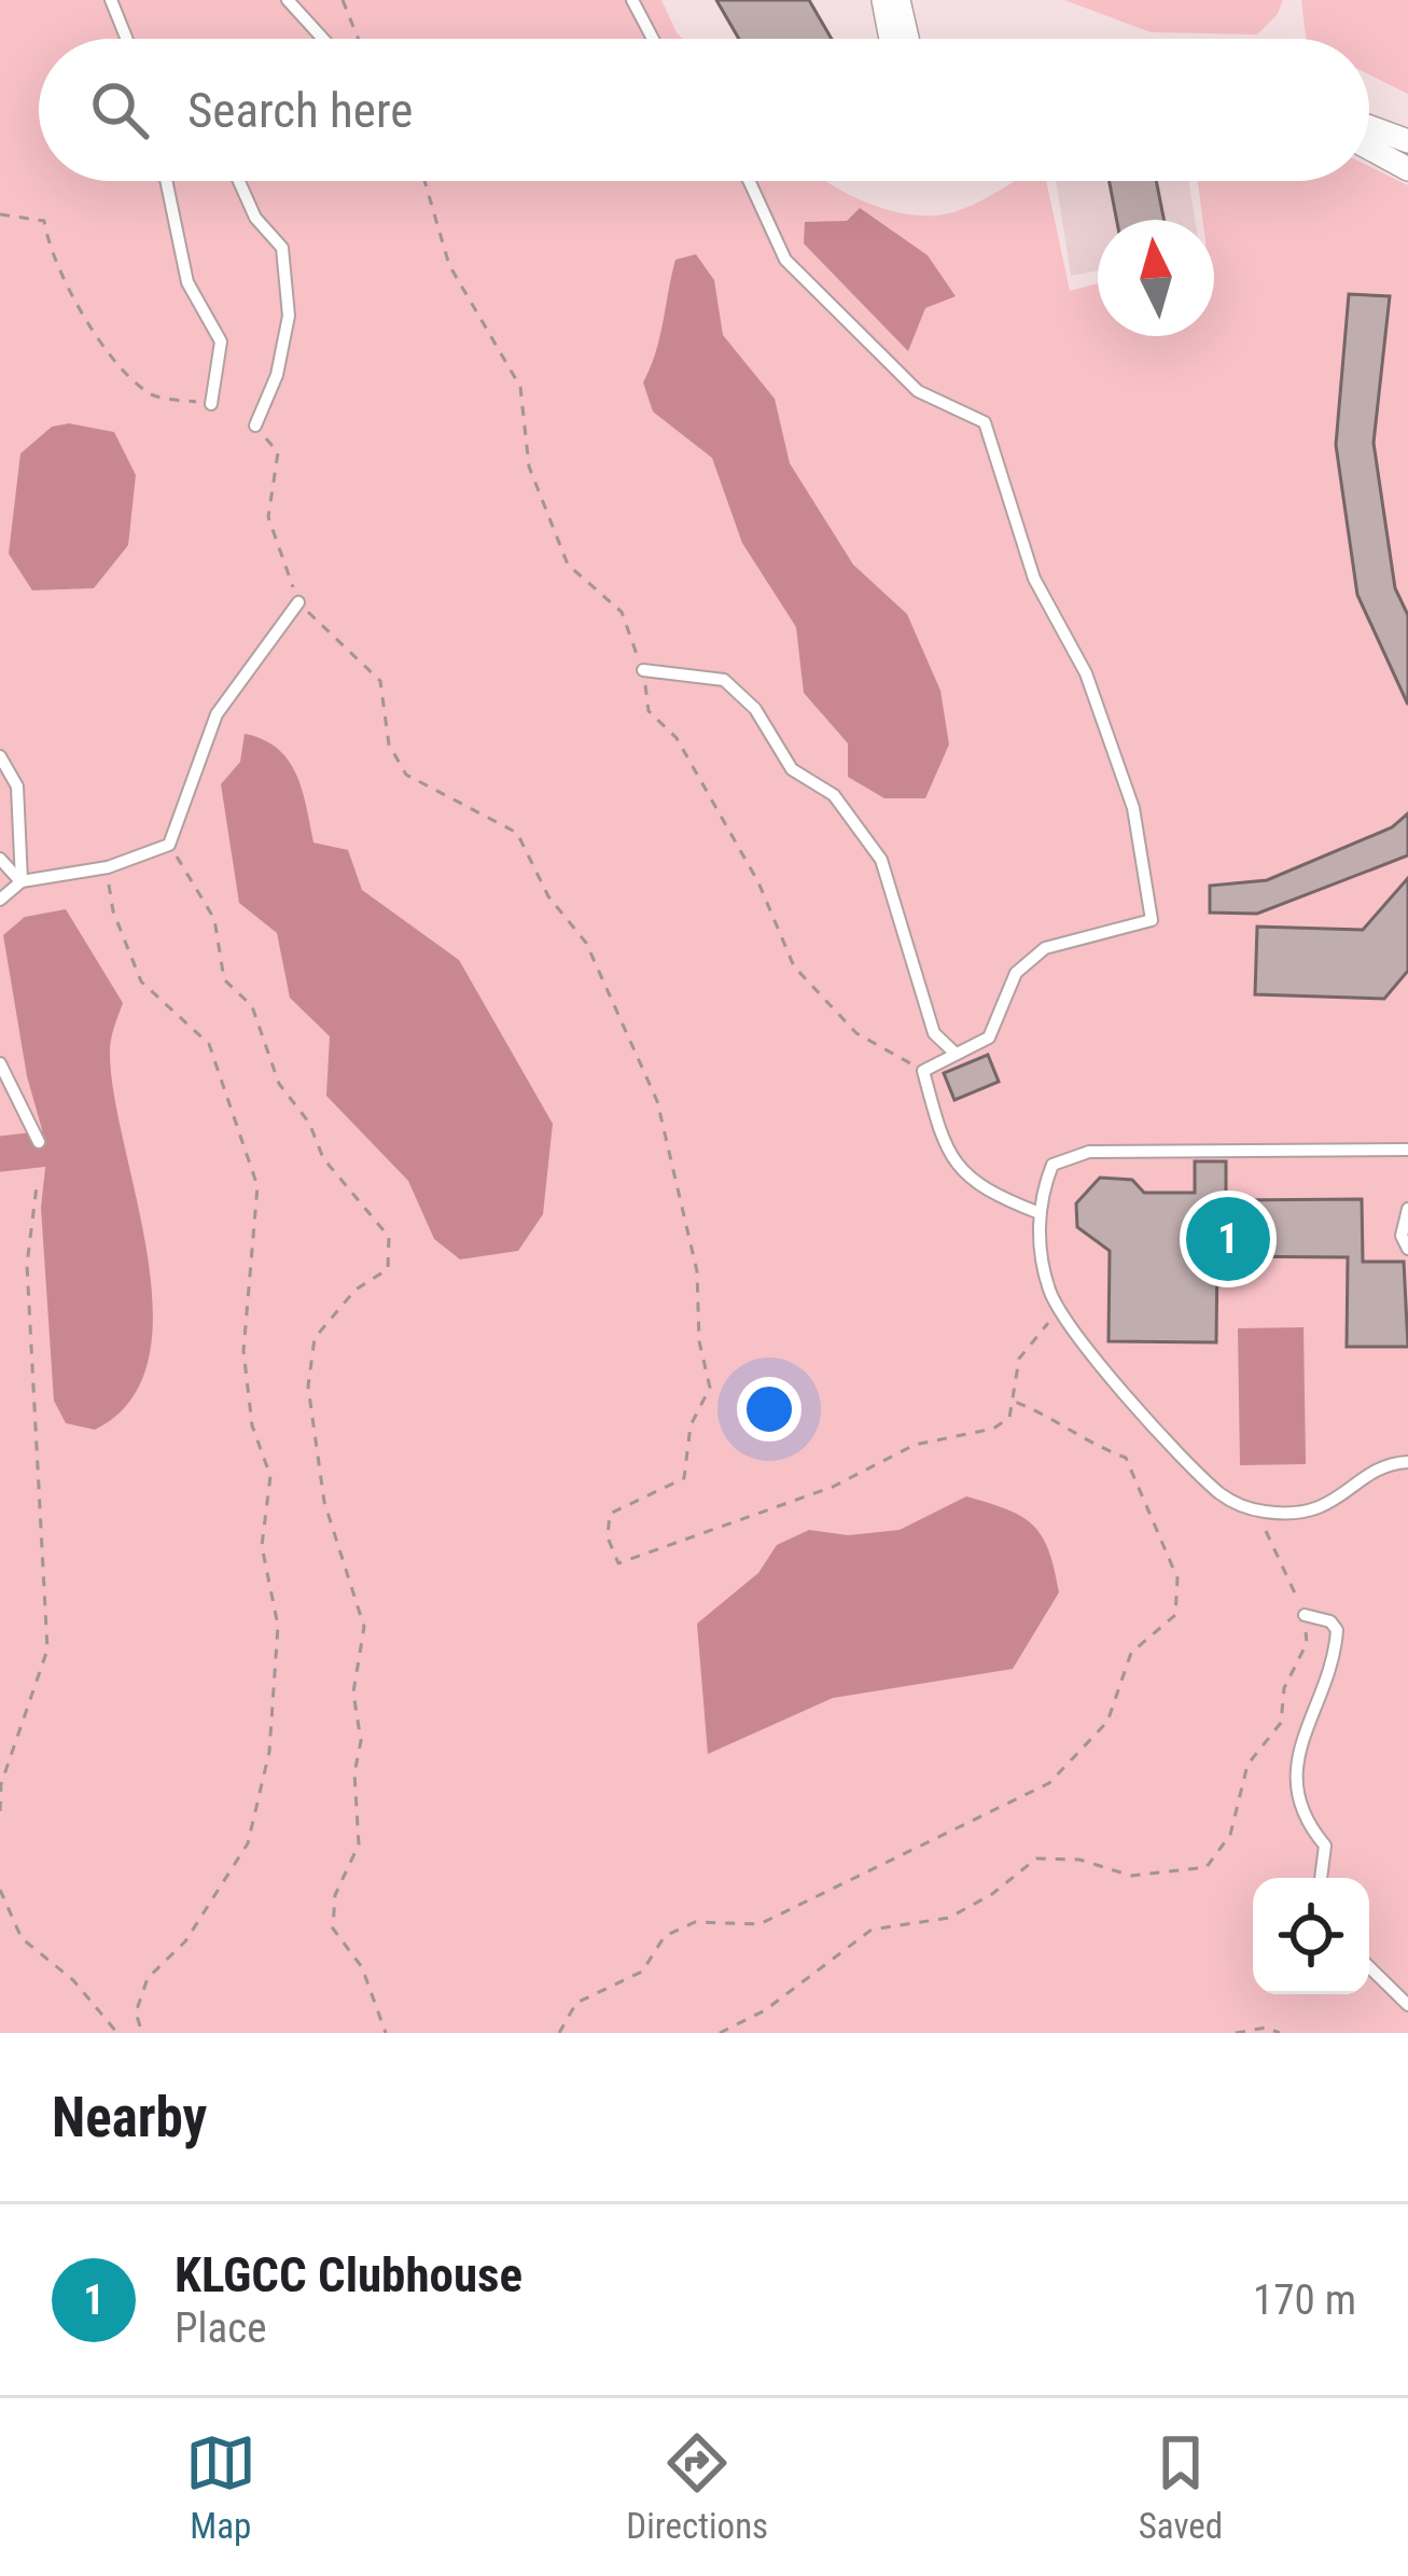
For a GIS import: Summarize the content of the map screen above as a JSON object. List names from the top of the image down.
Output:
{
  "north": "top",
  "page": {
    "search": "Search here",
    "pins": "1",
    "heading": "Nearby",
    "list": [
      {
        "mark": "1",
        "name": "KLGCC Clubhouse",
        "note": "Place",
        "value": "170 m"
      }
    ],
    "nav": ["Map", "Directions", "Saved"]
  }
}
